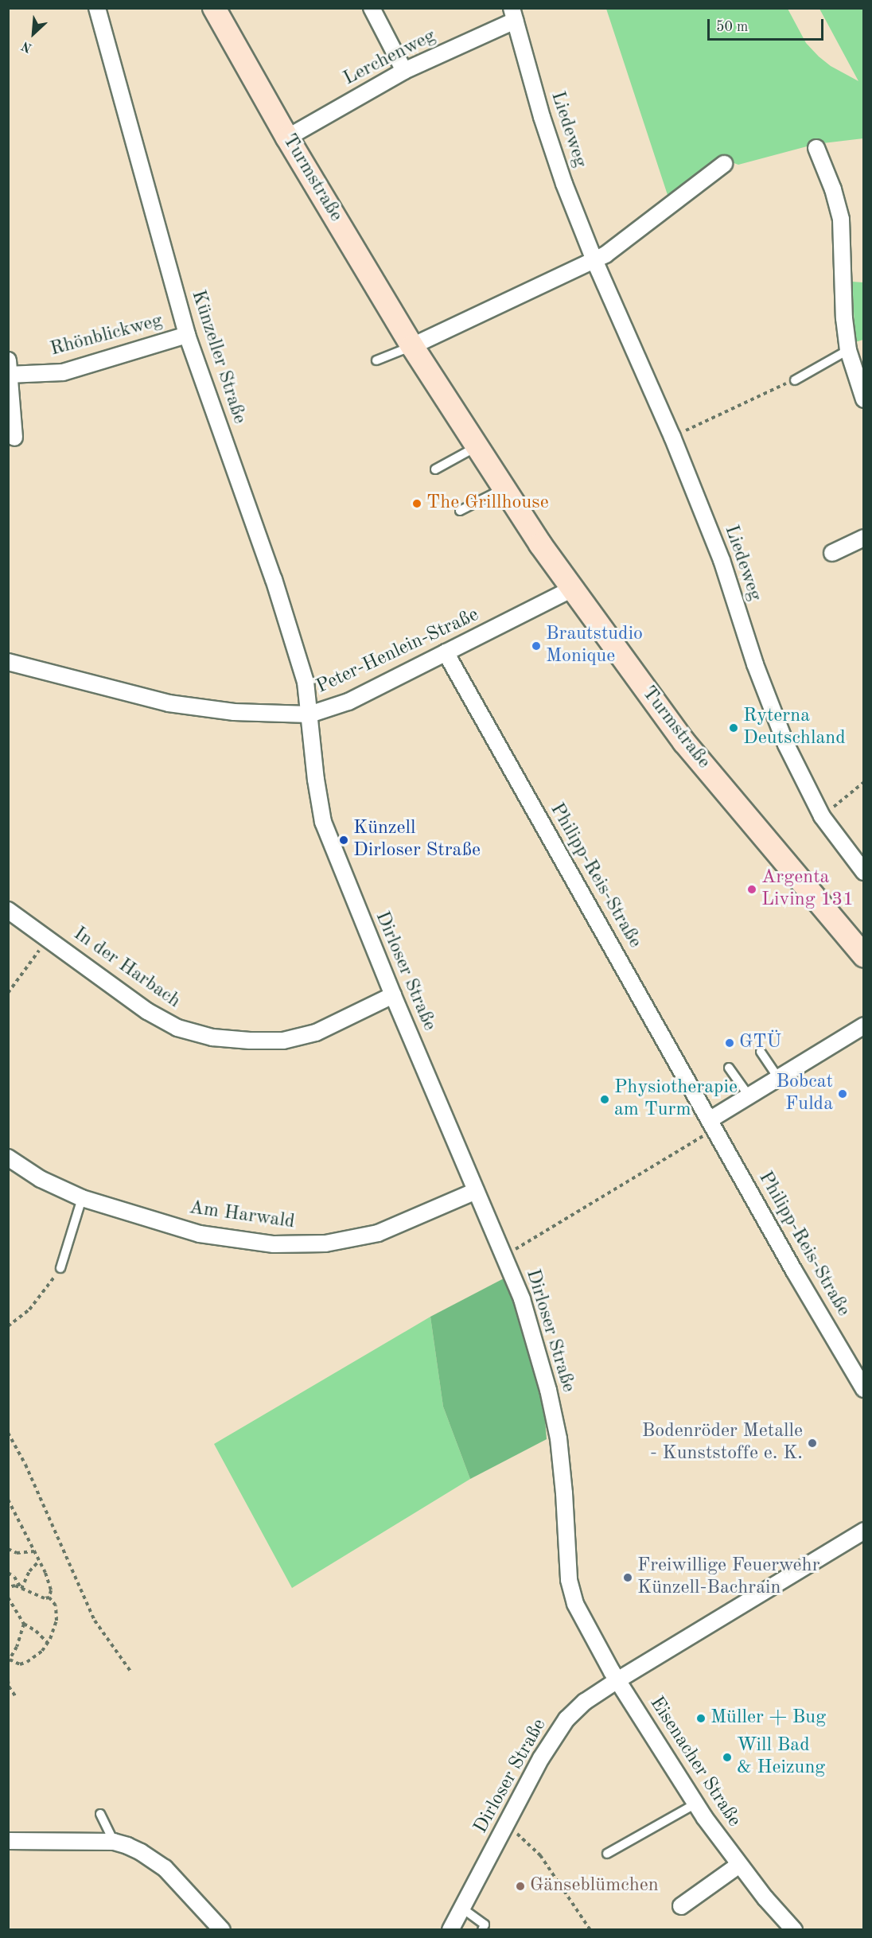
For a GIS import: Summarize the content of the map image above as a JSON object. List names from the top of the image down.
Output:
{
  "streets": {
    "main road": ["Turmstraße"],
    "street": [
      "Lerchenweg",
      "Liedeweg",
      "Rhönblickweg",
      "Künzeller Straße",
      "Peter-Henlein-Straße",
      "Philipp-Reis-Straße",
      "In der Harbach",
      "Dirloser Straße",
      "Am Harwald",
      "Eisenacher Straße"
    ]
  },
  "crossings": [
    ["Lerchenweg", "Liedeweg"],
    ["Lerchenweg", "Turmstraße"],
    ["Turmstraße", "Peter-Henlein-Straße"],
    ["Rhönblickweg", "Künzeller Straße"],
    ["Künzeller Straße", "Peter-Henlein-Straße"],
    ["Künzeller Straße", "Dirloser Straße"],
    ["Peter-Henlein-Straße", "Philipp-Reis-Straße"],
    ["Peter-Henlein-Straße", "Dirloser Straße"],
    ["In der Harbach", "Dirloser Straße"],
    ["Dirloser Straße", "Am Harwald"],
    ["Dirloser Straße", "Eisenacher Straße"]
  ],
  "places": [
    "The Grillhouse",
    "Brautstudio Monique",
    "Ryterna Deutschland",
    "Künzell Dirloser Straße",
    "Argenta Living 131",
    "GTÜ",
    "Bobcat Fulda",
    "Physiotherapie am Turm",
    "Bodenröder Metalle - Kunststoffe e. K.",
    "Freiwillige Feuerwehr Künzell-Bachrain",
    "Müller + Bug",
    "Will Bad & Heizung",
    "Gänseblümchen"
  ],
  "scale_bar": "50 m",
  "north": "bottom left"
}
